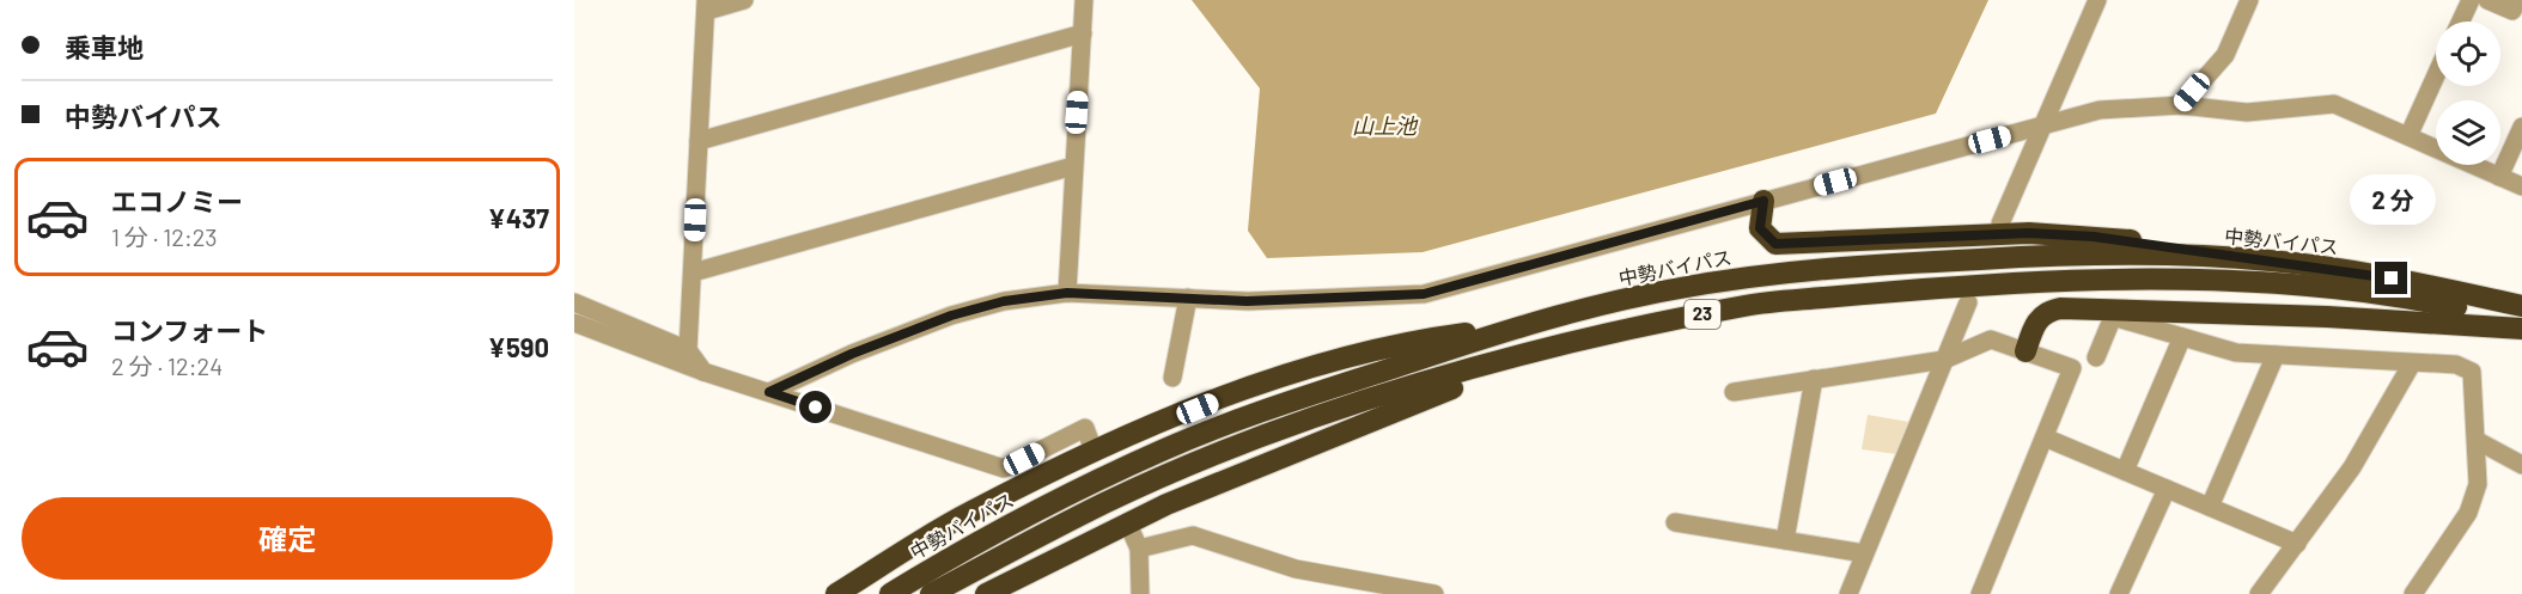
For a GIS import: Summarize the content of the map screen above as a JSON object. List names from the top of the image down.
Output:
{
  "streets": {
    "highway": ["中勢バイパス", "23"]
  },
  "water": ["山上池"],
  "page": {
    "banner": ["乗車地", "中勢バイパス"],
    "list": [
      {
        "name": "エコノミー",
        "note": "1 分 · 12:23",
        "value": "¥437"
      },
      {
        "name": "コンフォート",
        "note": "2 分 · 12:24",
        "value": "¥590"
      }
    ],
    "bubble": "2 分",
    "buttons": "確定"
  }
}
